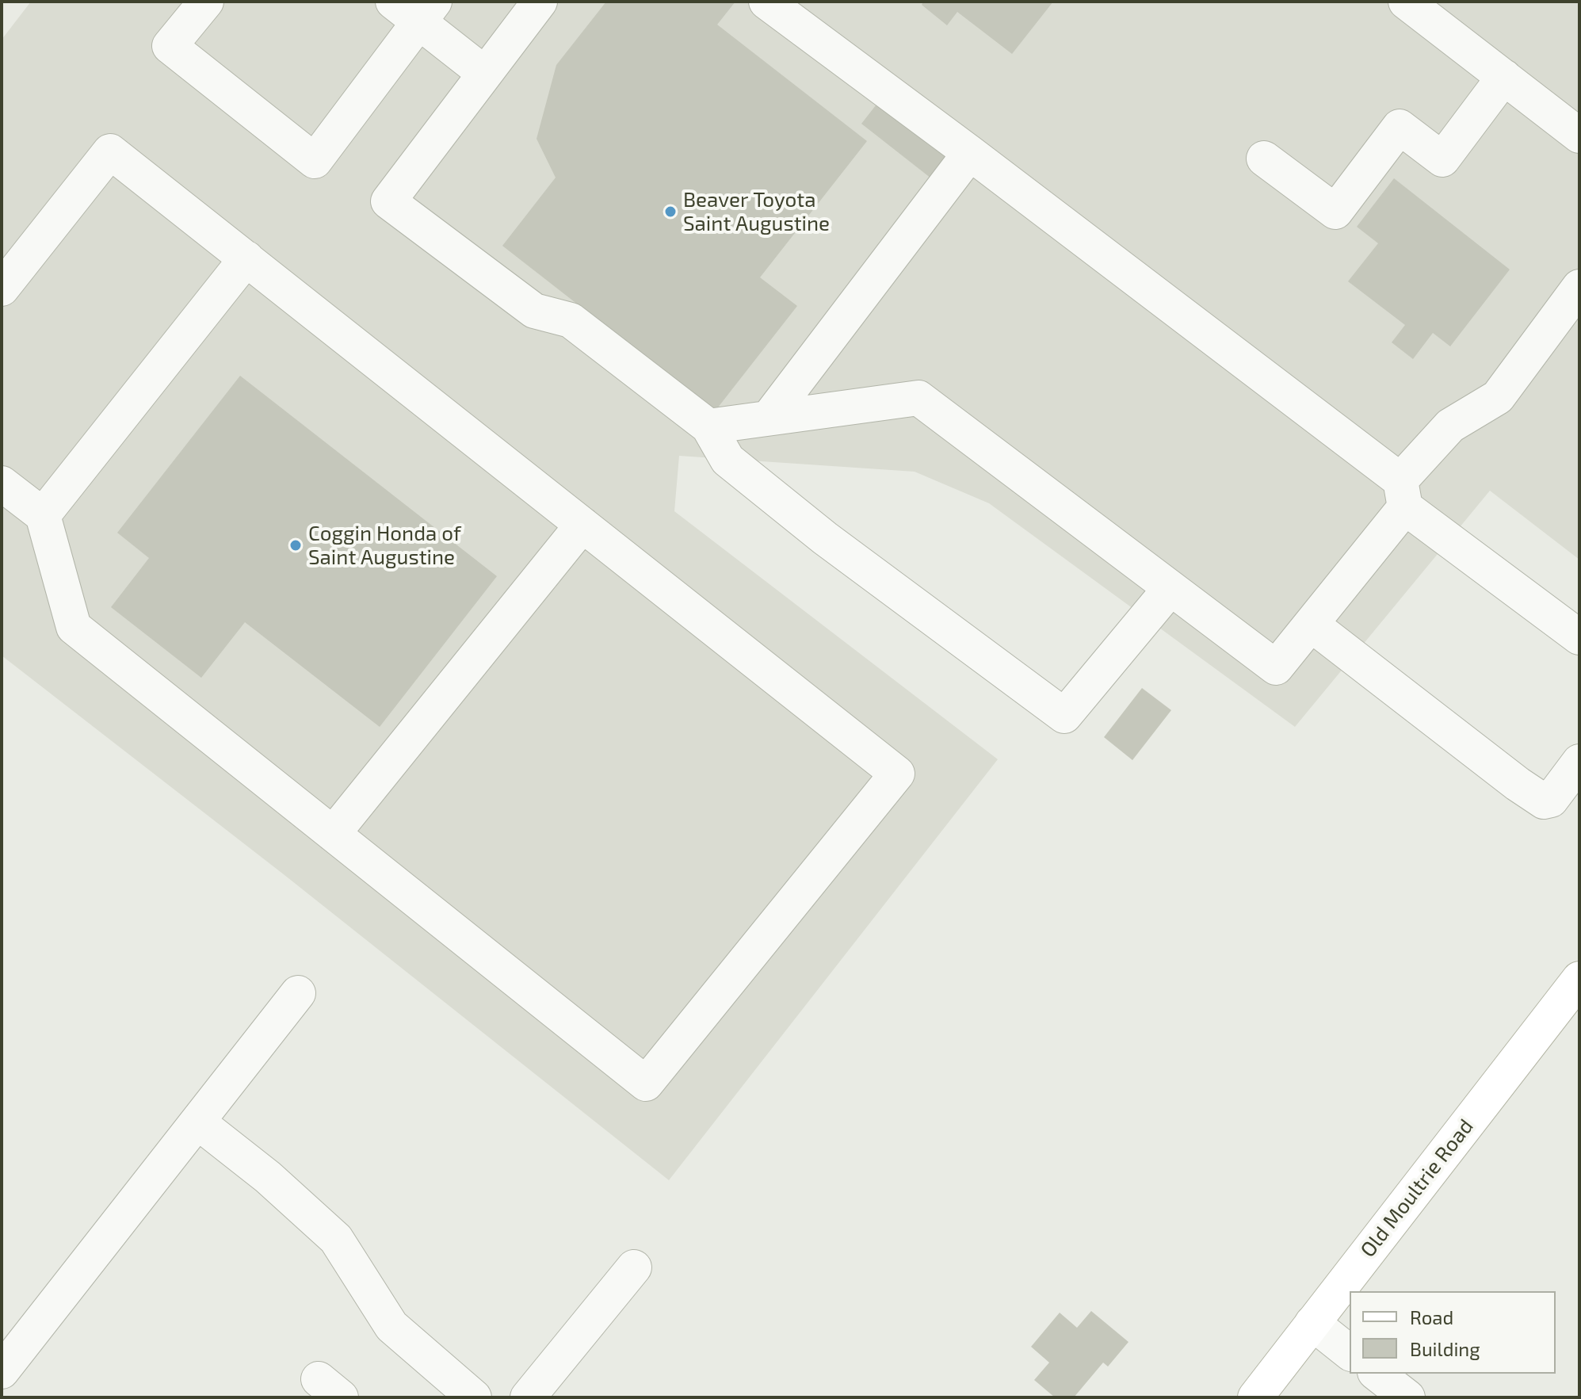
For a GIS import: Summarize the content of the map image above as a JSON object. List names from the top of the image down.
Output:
{
  "streets": {
    "main road": ["Old Moultrie Road"]
  },
  "places": ["Beaver Toyota Saint Augustine", "Coggin Honda of Saint Augustine"],
  "legend": ["Road", "Building"]
}
